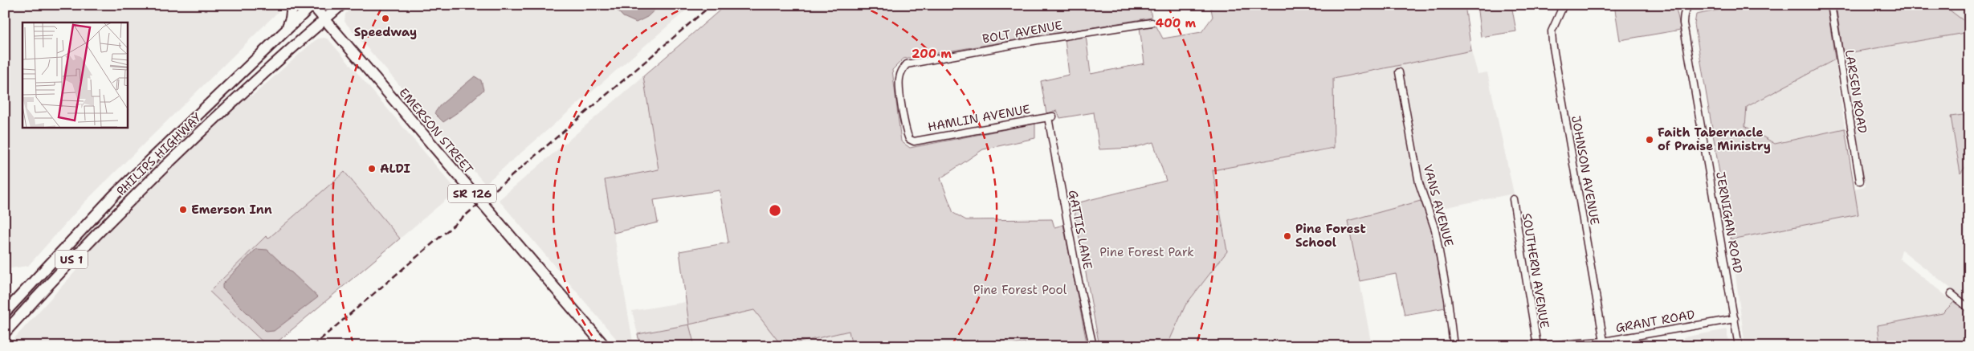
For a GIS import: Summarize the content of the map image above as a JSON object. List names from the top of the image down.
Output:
{
  "streets": {
    "main road": [
      "EMERSON STREET",
      "PHILIPS HIGHWAY",
      "SR 126",
      "US 1"
    ],
    "street": [
      "BOLT AVENUE",
      "LARSEN ROAD",
      "HAMLIN AVENUE",
      "JOHNSON AVENUE",
      "VANS AVENUE",
      "JERNIGAN ROAD",
      "GATTIS LANE",
      "SOUTHERN AVENUE",
      "GRANT ROAD"
    ]
  },
  "crossings": [
    ["BOLT AVENUE", "HAMLIN AVENUE"],
    ["HAMLIN AVENUE", "GATTIS LANE"],
    ["EMERSON STREET", "PHILIPS HIGHWAY"],
    ["JOHNSON AVENUE", "GRANT ROAD"],
    ["JERNIGAN ROAD", "GRANT ROAD"],
    ["SOUTHERN AVENUE", "GRANT ROAD"]
  ],
  "parks": ["Pine Forest Park", "Pine Forest Pool"],
  "places": [
    "Speedway",
    "Faith Tabernacle of Praise Ministry",
    "ALDI",
    "Emerson Inn",
    "Pine Forest School"
  ],
  "rings": ["400 m", "200 m"]
}
